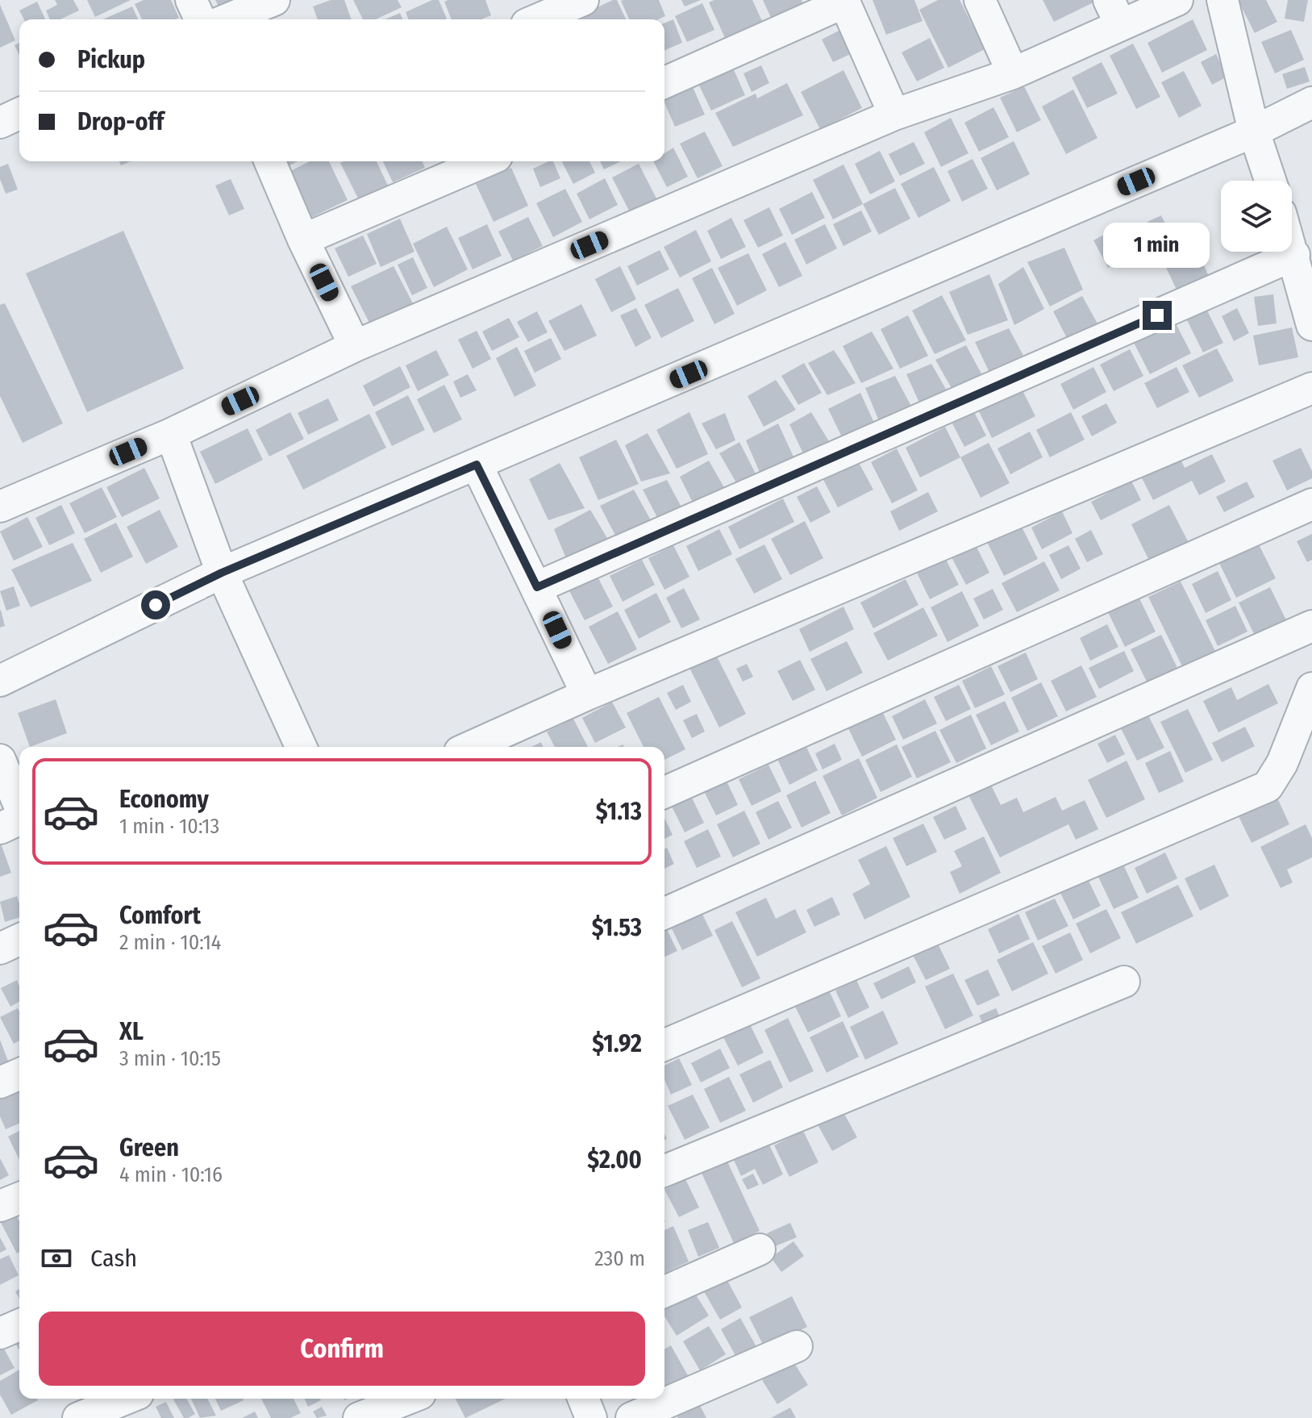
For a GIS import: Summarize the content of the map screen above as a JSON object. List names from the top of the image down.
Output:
{
  "page": {
    "banner": ["Pickup", "Drop-off"],
    "bubble": "1 min",
    "list": [
      {
        "name": "Economy",
        "note": "1 min · 10:13",
        "value": "$1.13"
      },
      {
        "name": "Comfort",
        "note": "2 min · 10:14",
        "value": "$1.53"
      },
      {
        "name": "XL",
        "note": "3 min · 10:15",
        "value": "$1.92"
      },
      {
        "name": "Green",
        "note": "4 min · 10:16",
        "value": "$2.00"
      }
    ],
    "pay": ["Cash", "230 m"],
    "buttons": "Confirm"
  }
}
